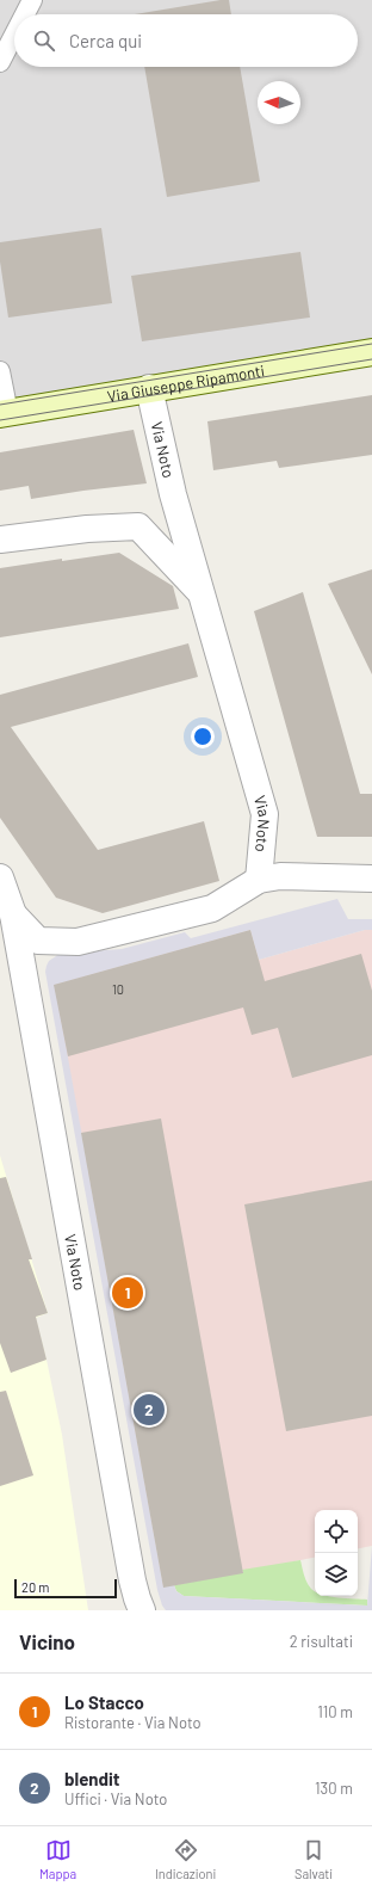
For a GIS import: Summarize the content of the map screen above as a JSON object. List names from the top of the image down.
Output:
{
  "streets": {
    "street": ["Via Giuseppe Ripamonti", "Via Noto"]
  },
  "crossings": [
    ["Via Giuseppe Ripamonti", "Via Noto"]
  ],
  "house_numbers": ["10"],
  "scale_bar": "20 m",
  "north": "left",
  "page": {
    "search": "Cerca qui",
    "pins": ["1", "2"],
    "scale": "20 m",
    "heading": ["Vicino", "2 risultati"],
    "list": [
      {
        "mark": "1",
        "name": "Lo Stacco",
        "note": "Ristorante · Via Noto",
        "value": "110 m"
      },
      {
        "mark": "2",
        "name": "blendit",
        "note": "Uffici · Via Noto",
        "value": "130 m"
      }
    ],
    "nav": ["Mappa", "Indicazioni", "Salvati"]
  }
}
